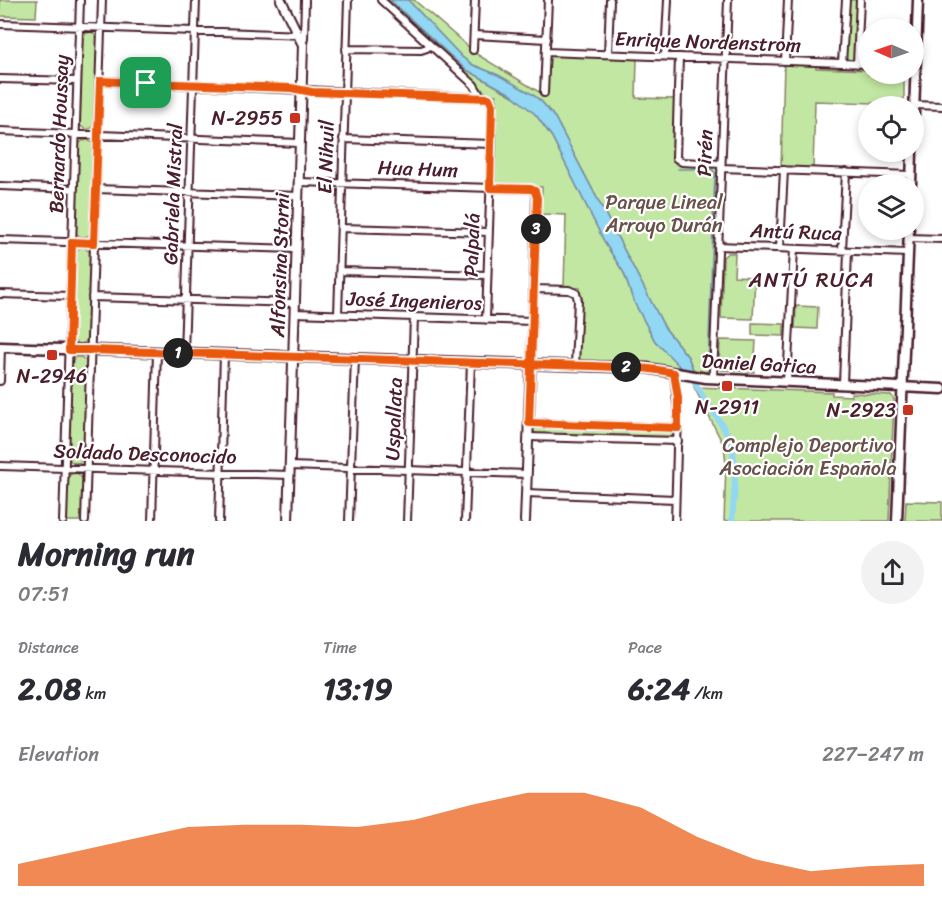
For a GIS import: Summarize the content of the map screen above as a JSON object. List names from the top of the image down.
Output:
{
  "streets": {
    "main road": ["Daniel Gatica"],
    "street": [
      "Enrique Nordenstrom",
      "Bernardo Houssay",
      "Pirén",
      "El Nihuil",
      "Hua Hum",
      "Gabriela Mistral",
      "Antú Ruca",
      "Palpalá",
      "Alfonsina Storni",
      "José Ingenieros",
      "Uspallata",
      "Soldado Desconocido"
    ]
  },
  "crossings": [
    ["Enrique Nordenstrom", "Pirén"],
    ["Bernardo Houssay", "Daniel Gatica"],
    ["Bernardo Houssay", "Soldado Desconocido"],
    ["Pirén", "Antú Ruca"],
    ["Pirén", "Daniel Gatica"],
    ["El Nihuil", "Hua Hum"],
    ["El Nihuil", "José Ingenieros"],
    ["Hua Hum", "Palpalá"],
    ["Hua Hum", "Alfonsina Storni"],
    ["Gabriela Mistral", "Daniel Gatica"],
    ["Palpalá", "José Ingenieros"],
    ["Alfonsina Storni", "José Ingenieros"],
    ["Alfonsina Storni", "Daniel Gatica"],
    ["Alfonsina Storni", "Soldado Desconocido"],
    ["José Ingenieros", "Uspallata"],
    ["Daniel Gatica", "Uspallata"]
  ],
  "districts": ["ANTÚ RUCA"],
  "parks": ["Parque Lineal Arroyo Durán", "Complejo Deportivo Asociación Española"],
  "places": {
    "transit": [
      "N-2955",
      "N-2946",
      "N-2911",
      "N-2923"
    ]
  },
  "north": "left",
  "page": {
    "pins": ["3", "1", "2"],
    "heading": ["Morning run", "07:51"],
    "stats": [
      ["Distance", "2.08 km"],
      ["Time", "13:19"],
      ["Pace", "6:24 /km"]
    ],
    "chart": ["Elevation", "227–247 m"]
  }
}
